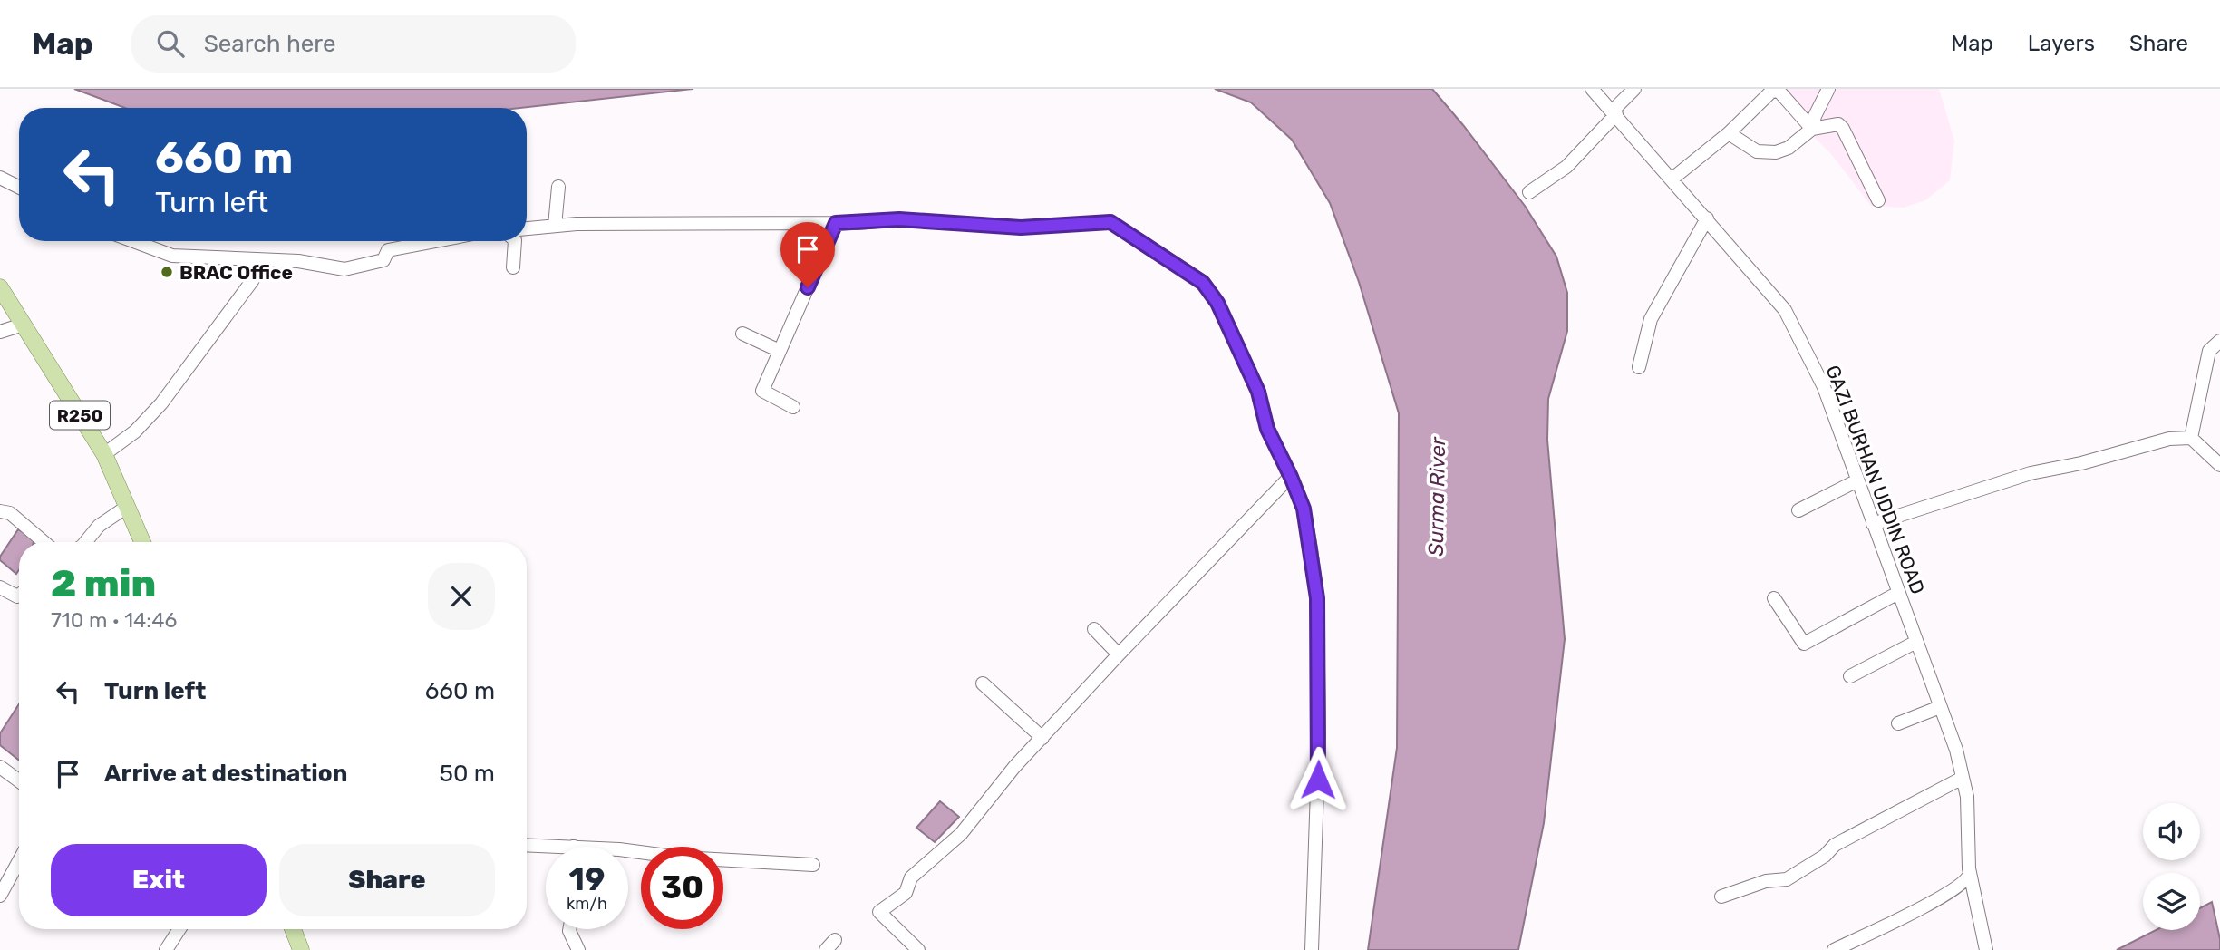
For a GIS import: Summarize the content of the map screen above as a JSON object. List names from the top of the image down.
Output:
{
  "streets": {
    "main road": ["R250"],
    "street": ["GAZI BURHAN UDDIN ROAD"]
  },
  "water": ["Surma River"],
  "places": ["BRAC Office"],
  "page": {
    "header": "Map",
    "search": "Search here",
    "nav": ["Map", "Layers", "Share"],
    "turn": ["660 m", "Turn left"],
    "heading": ["2 min", "710 m · 14:46"],
    "list": [
      {
        "name": "Turn left",
        "value": "660 m"
      },
      {
        "name": "Arrive at destination",
        "value": "50 m"
      }
    ],
    "buttons": ["Exit", "Share"],
    "speed": "19 km/h",
    "limit": "30"
  }
}
